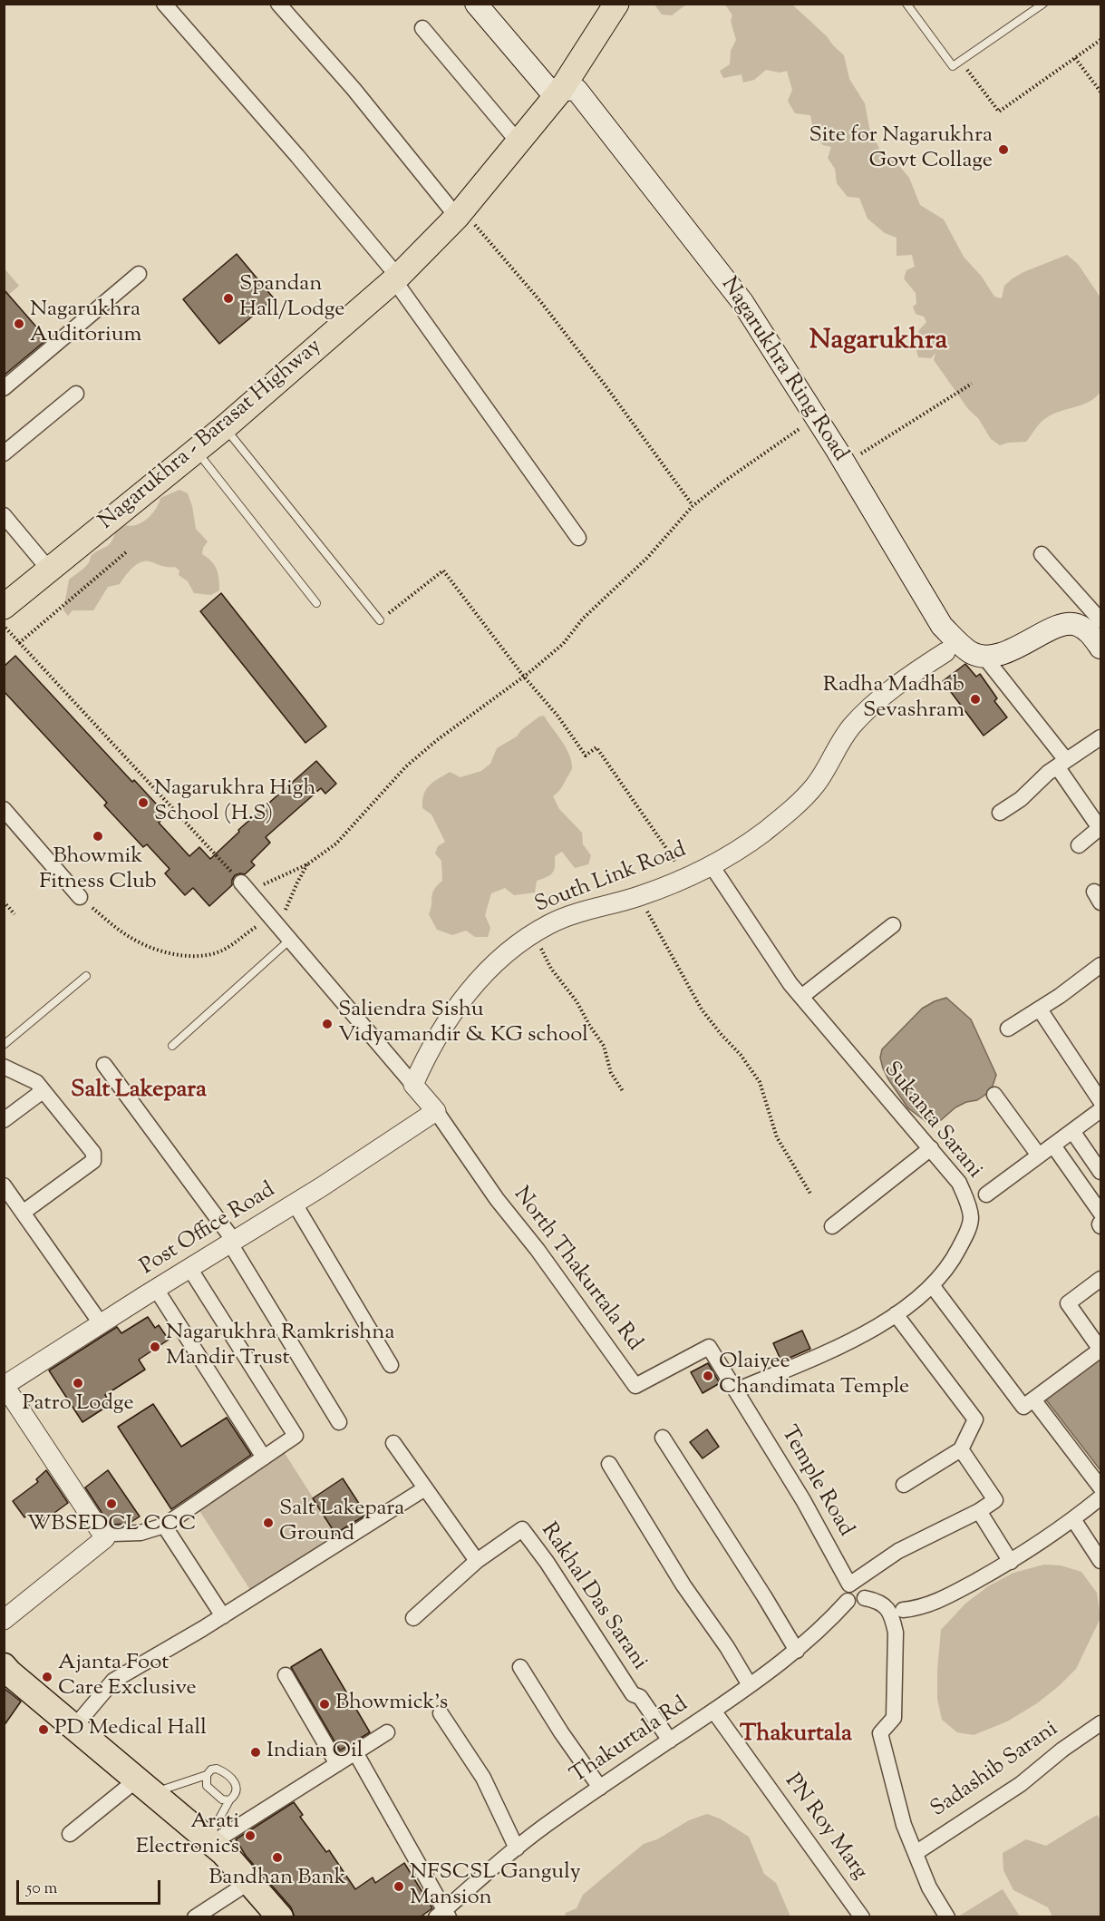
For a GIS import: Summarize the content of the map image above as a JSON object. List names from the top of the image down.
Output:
{
  "streets": {
    "main road": ["Nagarukhra Ring Road", "Nagarukhra - Barasat Highway"],
    "street": [
      "South Link Road",
      "Sukanta Sarani",
      "Post Office Road",
      "North Thakurtala Rd",
      "Temple Road",
      "Rakhal Das Sarani",
      "Thakurtala Rd",
      "Sadashib Sarani",
      "PN Roy Marg"
    ]
  },
  "crossings": [
    ["Nagarukhra Ring Road", "Nagarukhra - Barasat Highway"],
    ["South Link Road", "Sukanta Sarani"],
    ["Post Office Road", "North Thakurtala Rd"],
    ["North Thakurtala Rd", "Temple Road"],
    ["Rakhal Das Sarani", "Thakurtala Rd"],
    ["Thakurtala Rd", "PN Roy Marg"]
  ],
  "districts": ["Nagarukhra", "Salt Lakepara", "Thakurtala"],
  "places": [
    "Site for Nagarukhra Govt Collage",
    "Spandan Hall/Lodge",
    "Nagarukhra Auditorium",
    "Radha Madhab Sevashram",
    "Nagarukhra High School (H.S)",
    "Bhowmik Fitness Club",
    "Saliendra Sishu Vidyamandir & KG school",
    "Nagarukhra Ramkrishna Mandir Trust",
    "Olaiyee Chandimata Temple",
    "Patro Lodge",
    "WBSEDCL CCC",
    "Salt Lakepara Ground",
    "Ajanta Foot Care Exclusive",
    "Bhowmick's",
    "PD Medical Hall",
    "Indian Oil",
    "Arati Electronics",
    "Bandhan Bank",
    "NFSCSL Ganguly Mansion"
  ],
  "scale_bar": "50 m"
}
